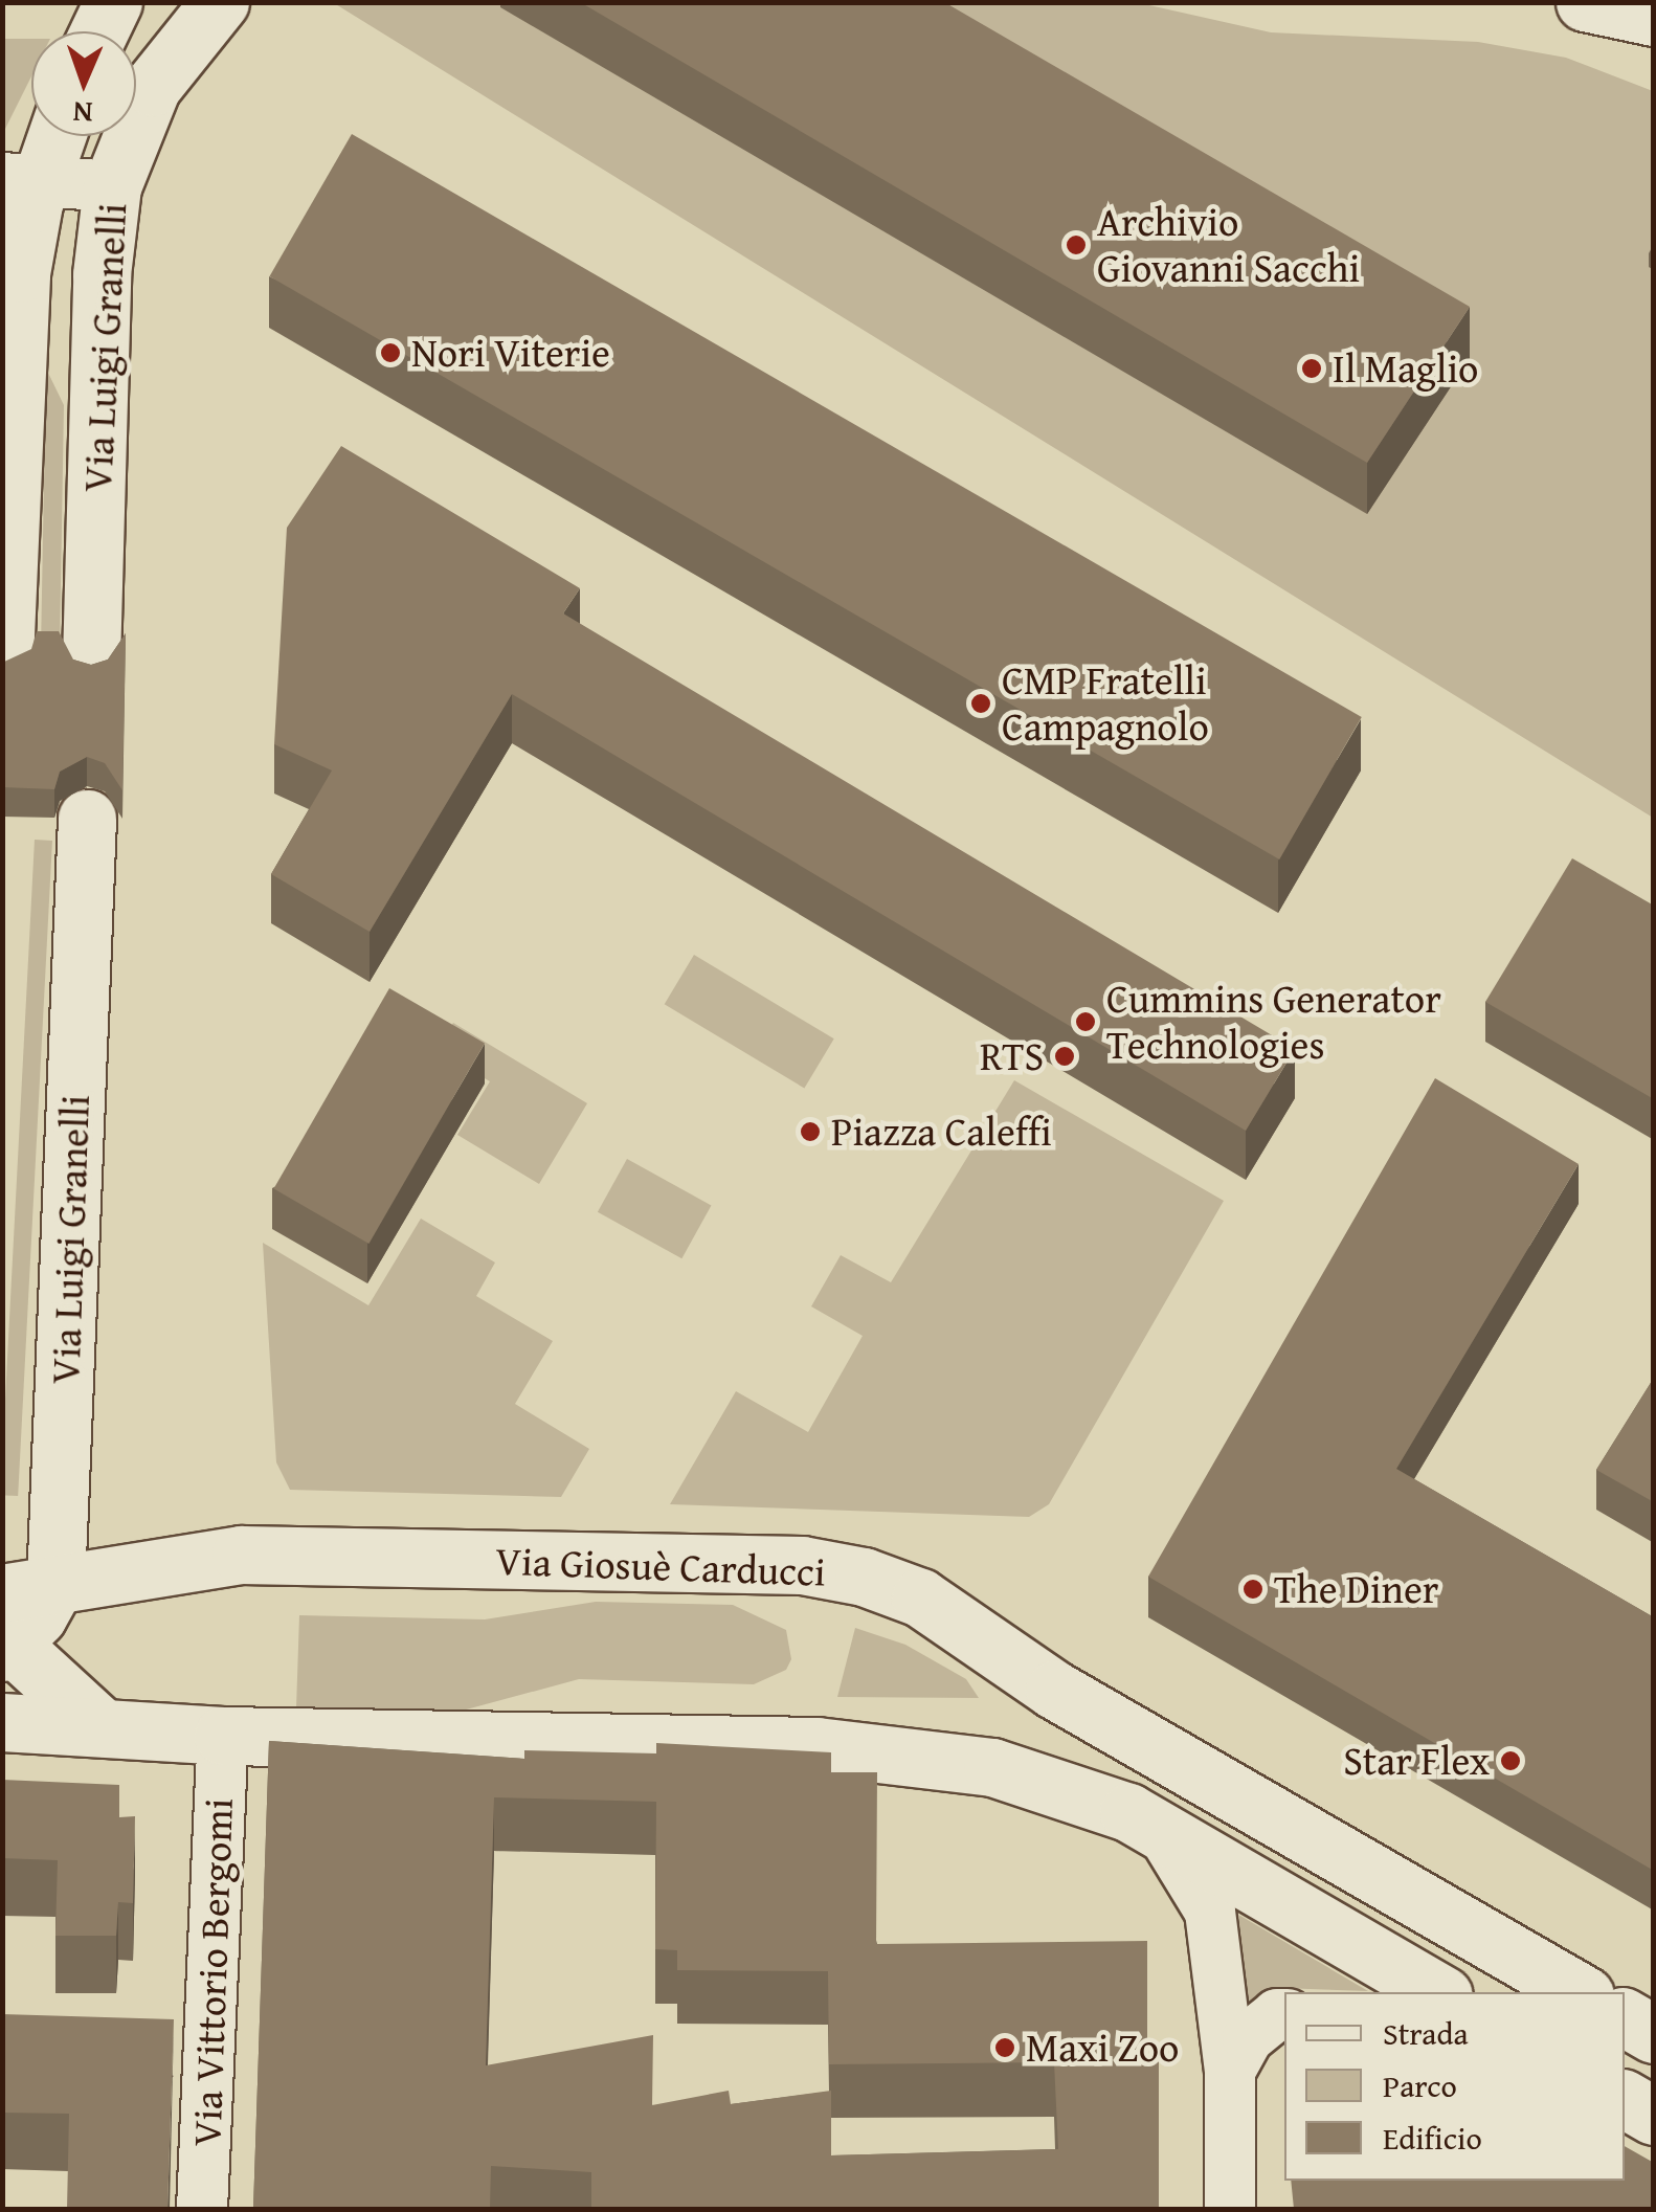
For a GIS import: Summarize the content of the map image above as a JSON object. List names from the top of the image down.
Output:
{
  "streets": {
    "main road": ["Via Luigi Granelli", "Via Giosuè Carducci"],
    "street": ["Via Vittorio Bergomi"]
  },
  "crossings": [
    ["Via Luigi Granelli", "Via Giosuè Carducci"]
  ],
  "places": [
    "Archivio Giovanni Sacchi",
    "Nori Viterie",
    "Il Maglio",
    "CMP Fratelli Campagnolo",
    "Cummins Generator Technologies",
    "RTS",
    "Piazza Caleffi",
    "The Diner",
    "Star Flex",
    "Maxi Zoo"
  ],
  "legend": ["Strada", "Parco", "Edificio"],
  "north": "bottom"
}
